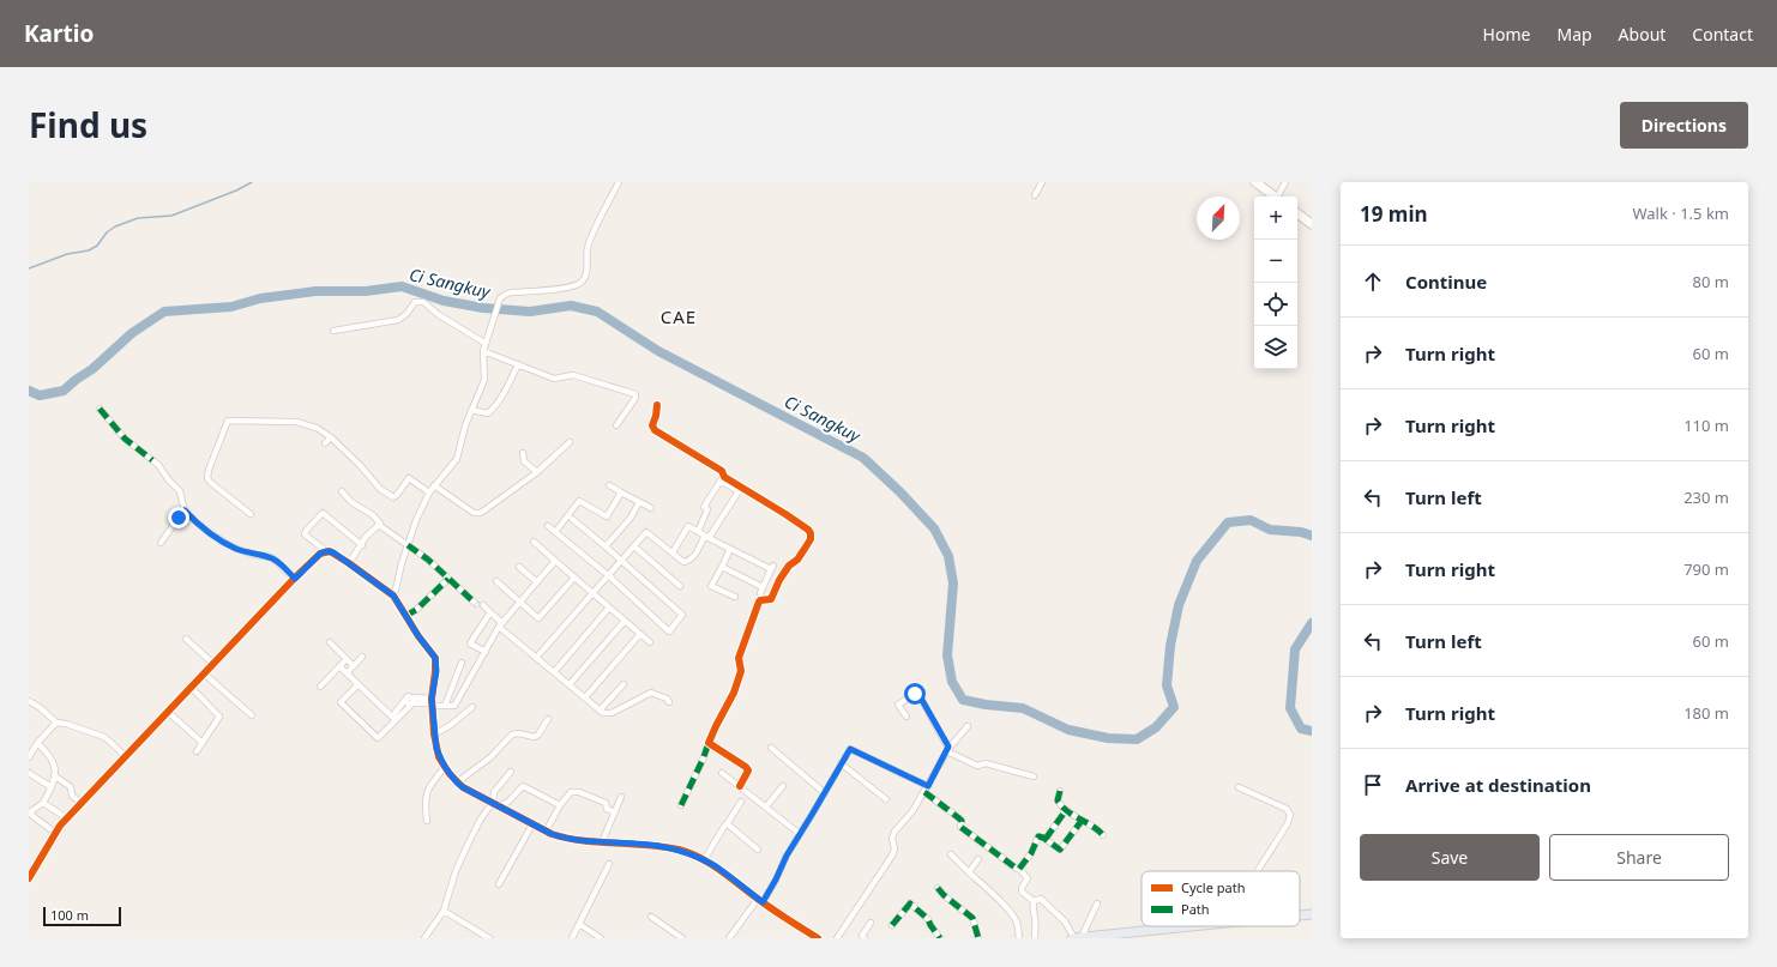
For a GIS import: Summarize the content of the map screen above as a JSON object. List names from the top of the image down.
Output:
{
  "districts": ["CAE"],
  "water": ["Ci Sangkuy"],
  "legend": ["Cycle path", "Path"],
  "scale_bar": "100 m",
  "north": "top right",
  "page": {
    "header": "Kartio",
    "nav": [
      "Home",
      "Map",
      "About",
      "Contact"
    ],
    "title": "Find us",
    "buttons": [
      "Directions",
      ["Save", "Share"]
    ],
    "heading": ["19 min", "Walk · 1.5 km"],
    "map_buttons": ["+", "−"],
    "list": [
      ["Continue", "80 m"],
      ["Turn right", "60 m"],
      ["Turn right", "110 m"],
      ["Turn left", "230 m"],
      ["Turn right", "790 m"],
      ["Turn left", "60 m"],
      ["Turn right", "180 m"],
      "Arrive at destination"
    ],
    "scale": "100 m"
  }
}
